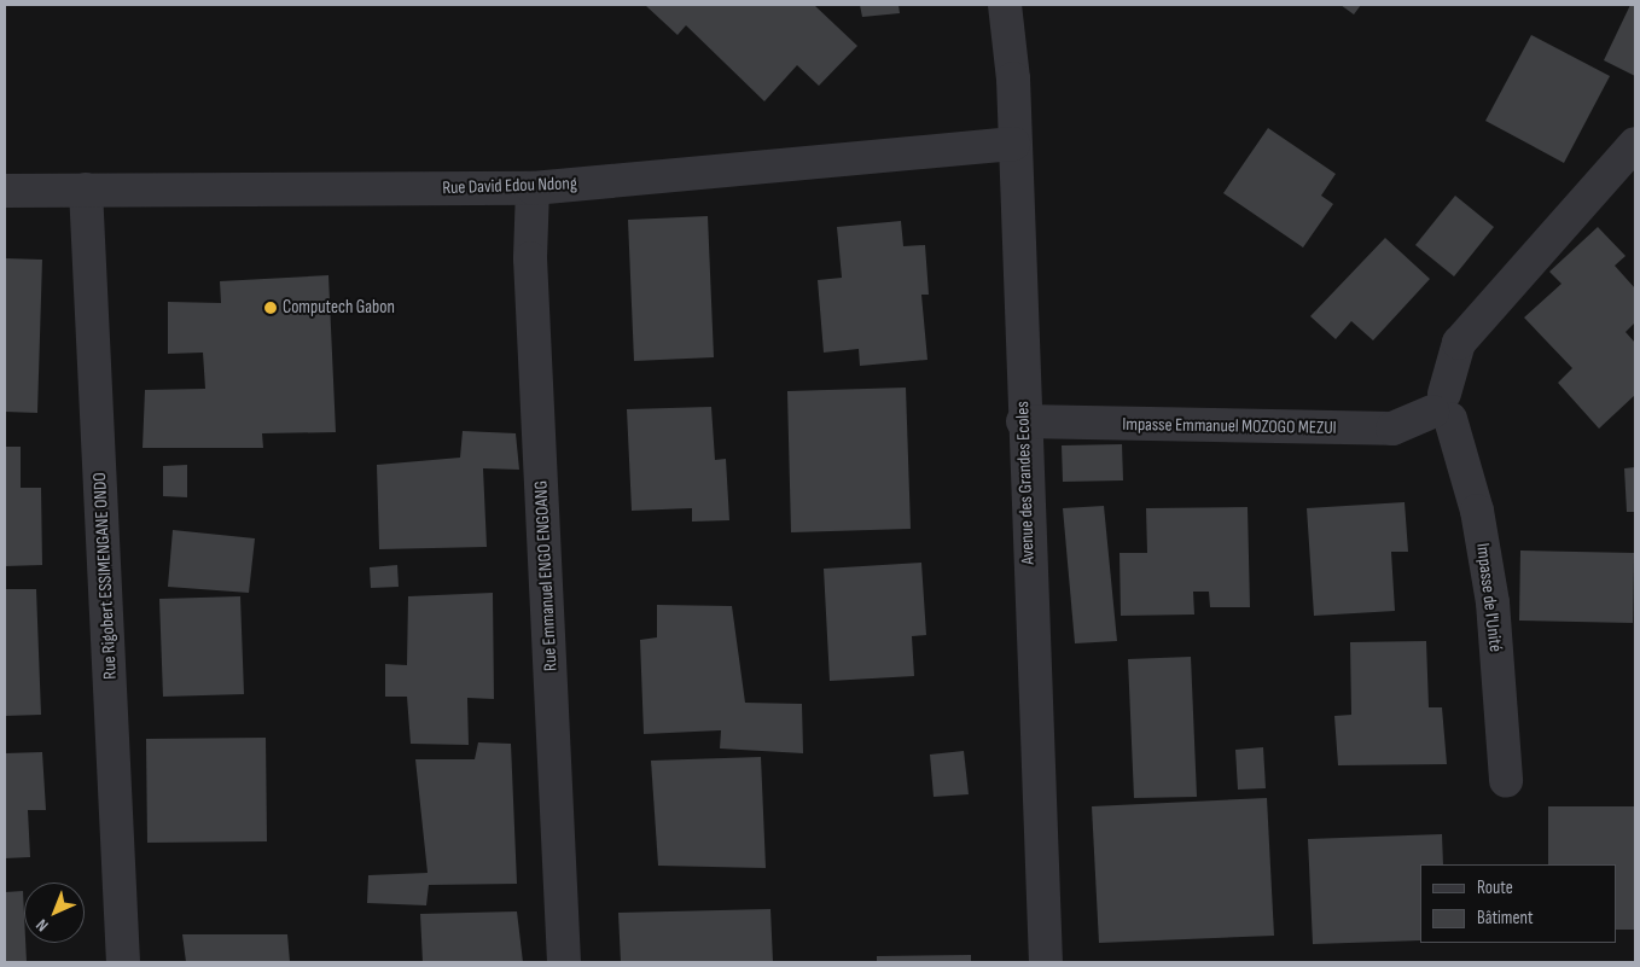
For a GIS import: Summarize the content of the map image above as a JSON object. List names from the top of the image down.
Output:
{
  "streets": {
    "street": [
      "Rue David Edou Ndong",
      "Impasse Emmanuel MOZOGO MEZUI",
      "Avenue des Grandes Ecoles",
      "Rue Rigobert ESSIMENGANE ONDO",
      "Rue Emmanuel ENGO ENGOANG",
      "Impasse de l'Unité"
    ]
  },
  "crossings": [
    ["Rue David Edou Ndong", "Avenue des Grandes Ecoles"],
    ["Rue David Edou Ndong", "Rue Rigobert ESSIMENGANE ONDO"],
    ["Rue David Edou Ndong", "Rue Emmanuel ENGO ENGOANG"],
    ["Impasse Emmanuel MOZOGO MEZUI", "Avenue des Grandes Ecoles"],
    ["Impasse Emmanuel MOZOGO MEZUI", "Impasse de l'Unité"]
  ],
  "places": ["Computech Gabon"],
  "legend": ["Route", "Bâtiment"],
  "north": "bottom left"
}
